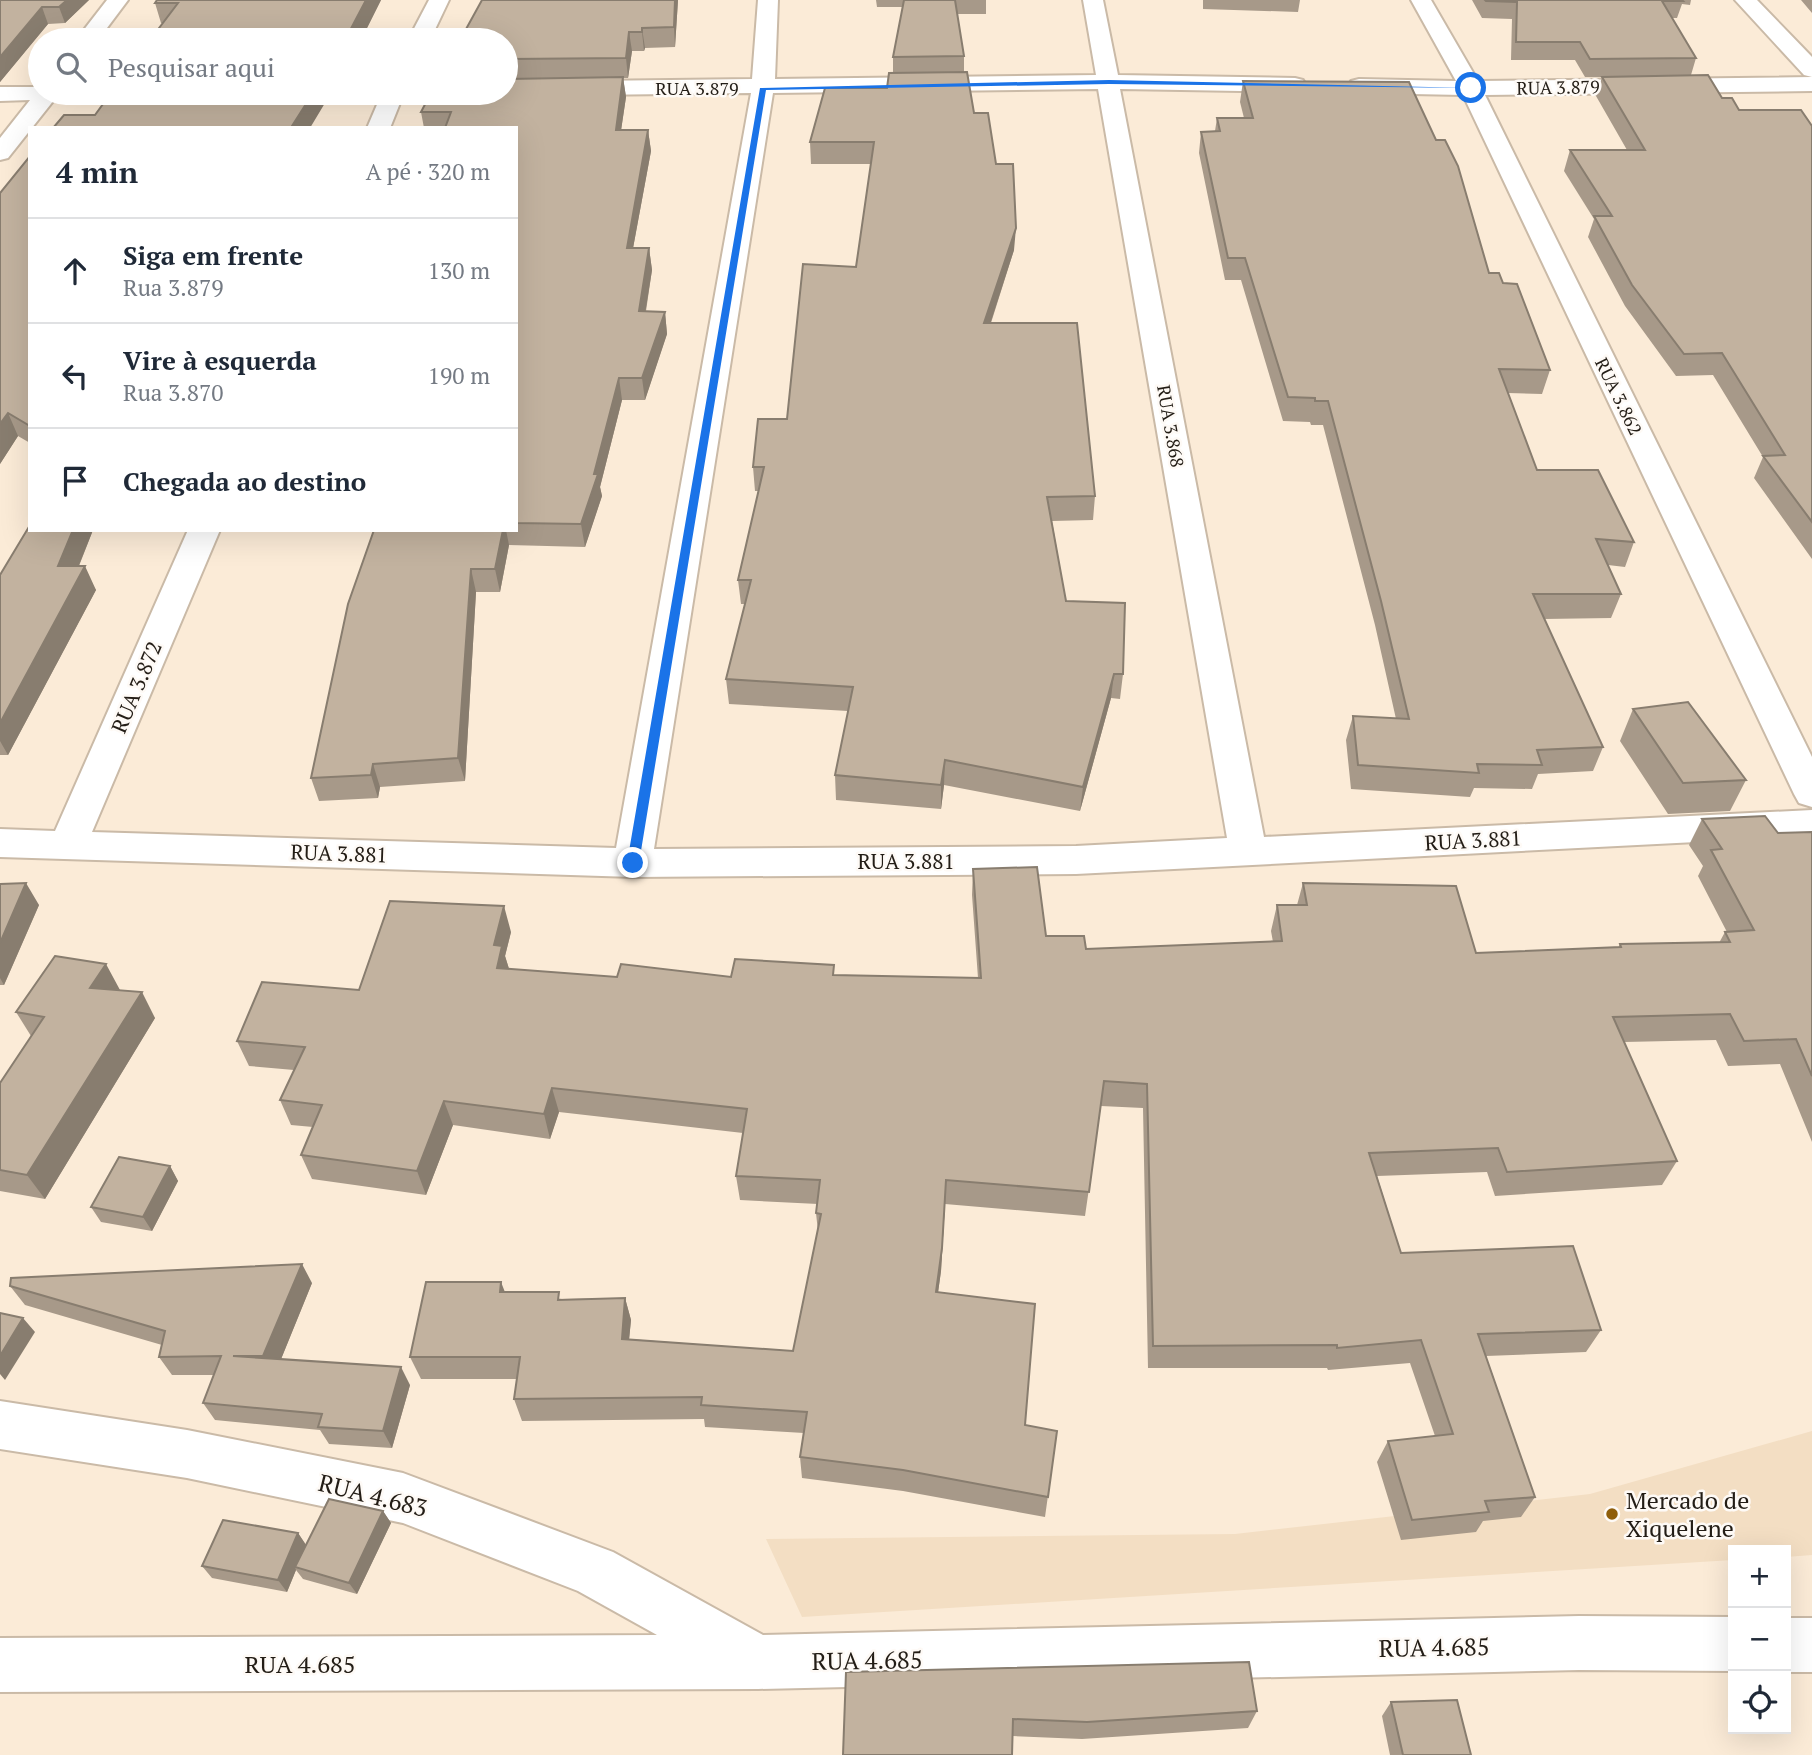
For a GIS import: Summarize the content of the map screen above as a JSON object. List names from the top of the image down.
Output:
{
  "streets": {
    "street": [
      "RUA 3.879",
      "RUA 3.862",
      "RUA 3.868",
      "RUA 3.872",
      "RUA 3.881",
      "RUA 4.683",
      "RUA 4.685"
    ]
  },
  "crossings": [
    ["RUA 3.879", "RUA 3.862"],
    ["RUA 3.879", "RUA 3.868"],
    ["RUA 3.868", "RUA 3.881"],
    ["RUA 3.872", "RUA 3.881"],
    ["RUA 4.683", "RUA 4.685"]
  ],
  "places": ["Mercado de Xiquelene"],
  "page": {
    "search": "Pesquisar aqui",
    "heading": ["4 min", "A pé · 320 m"],
    "list": [
      ["Siga em frente", "Rua 3.879", "130 m"],
      ["Vire à esquerda", "Rua 3.870", "190 m"],
      "Chegada ao destino"
    ],
    "map_buttons": ["+", "−"]
  }
}
